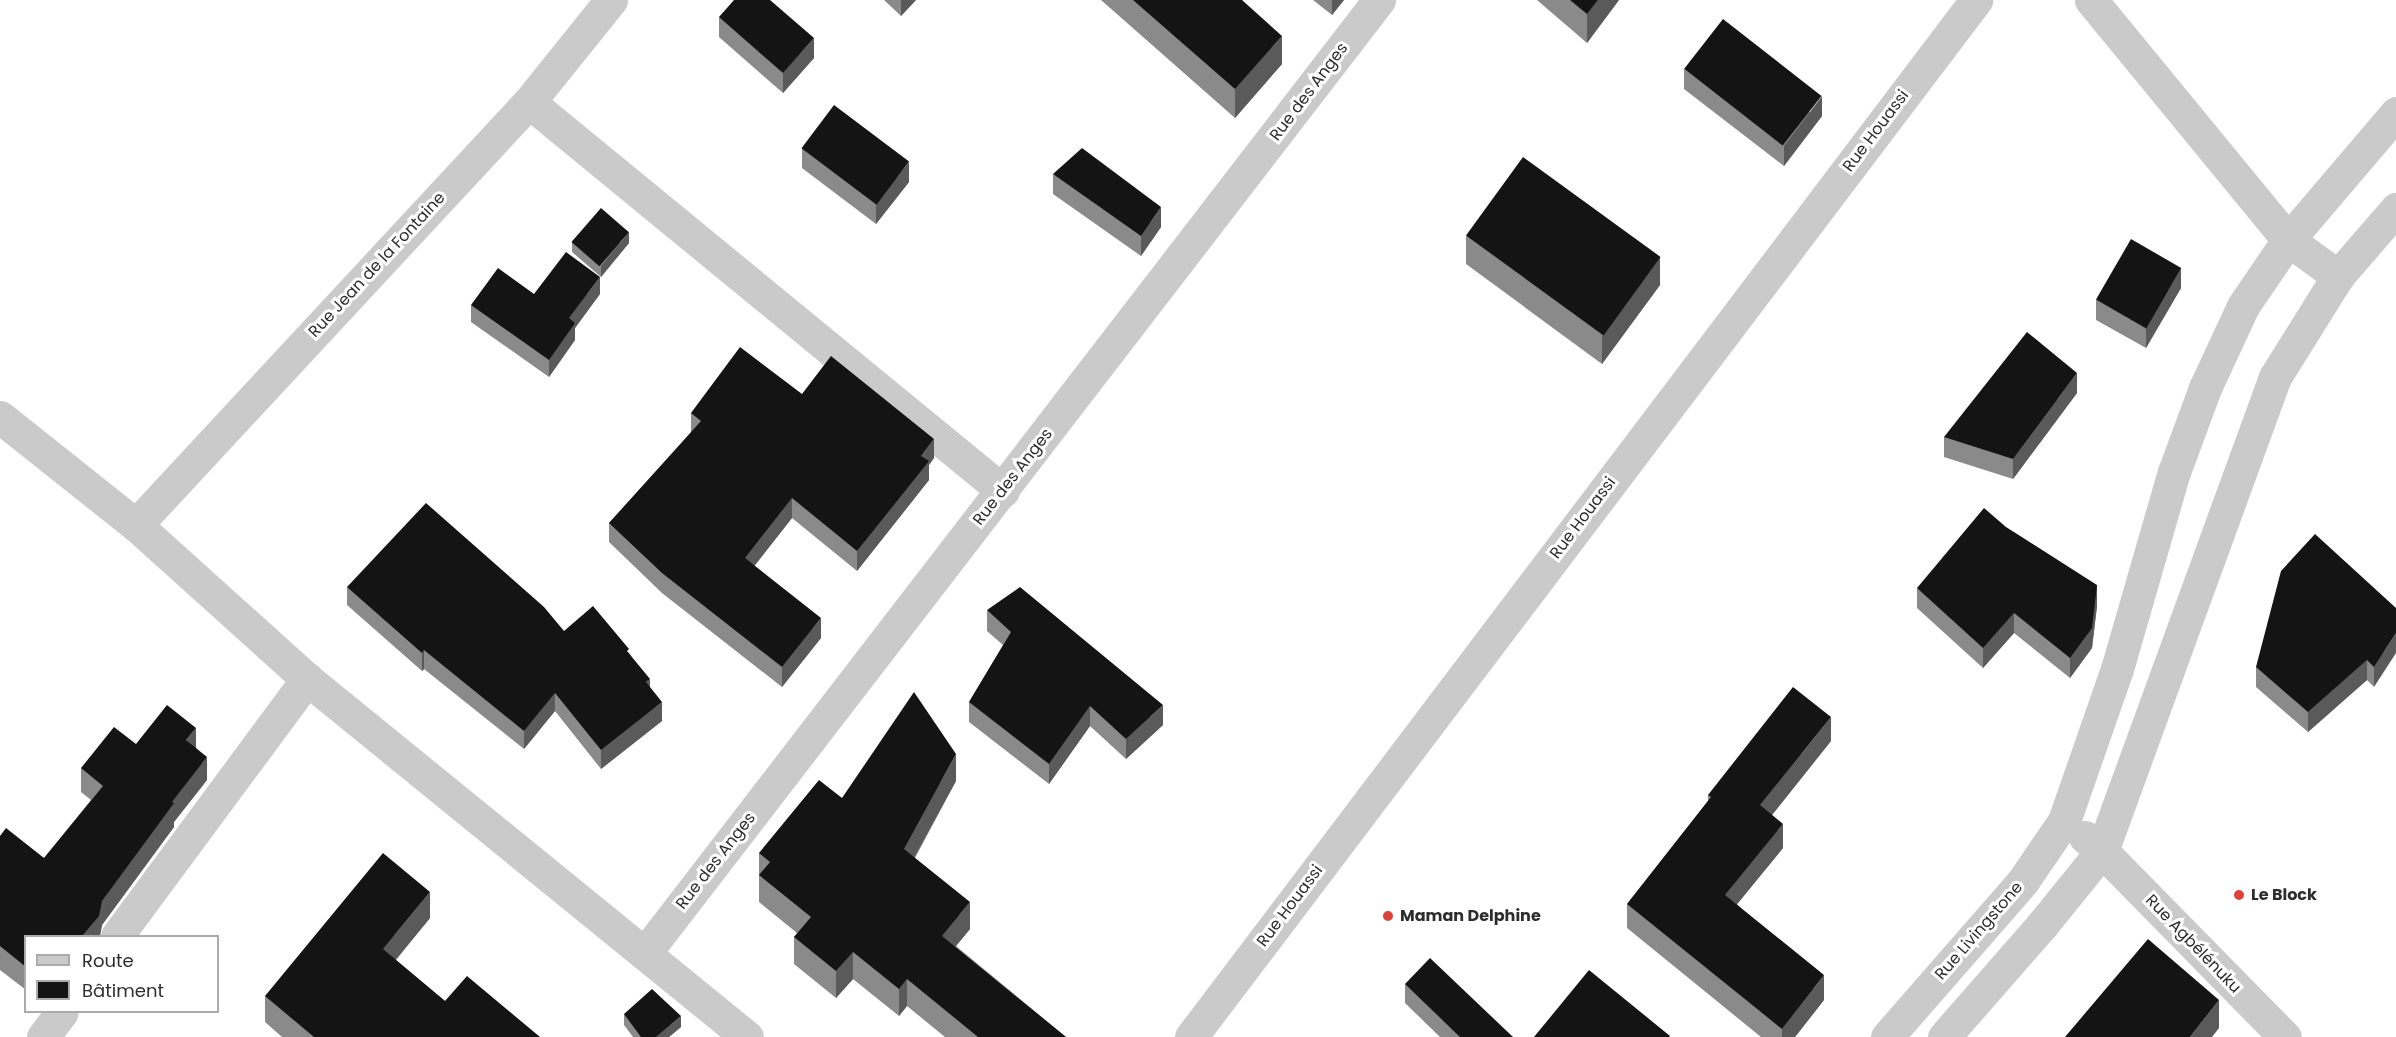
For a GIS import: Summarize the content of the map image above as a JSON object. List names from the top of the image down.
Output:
{
  "streets": {
    "street": [
      "Rue des Anges",
      "Rue Houassi",
      "Rue Jean de la Fontaine",
      "Rue Livingstone",
      "Rue Agbélénuku"
    ]
  },
  "crossings": [
    ["Rue Livingstone", "Rue Agbélénuku"]
  ],
  "places": ["Le Block", "Maman Delphine"],
  "legend": ["Route", "Bâtiment"]
}
